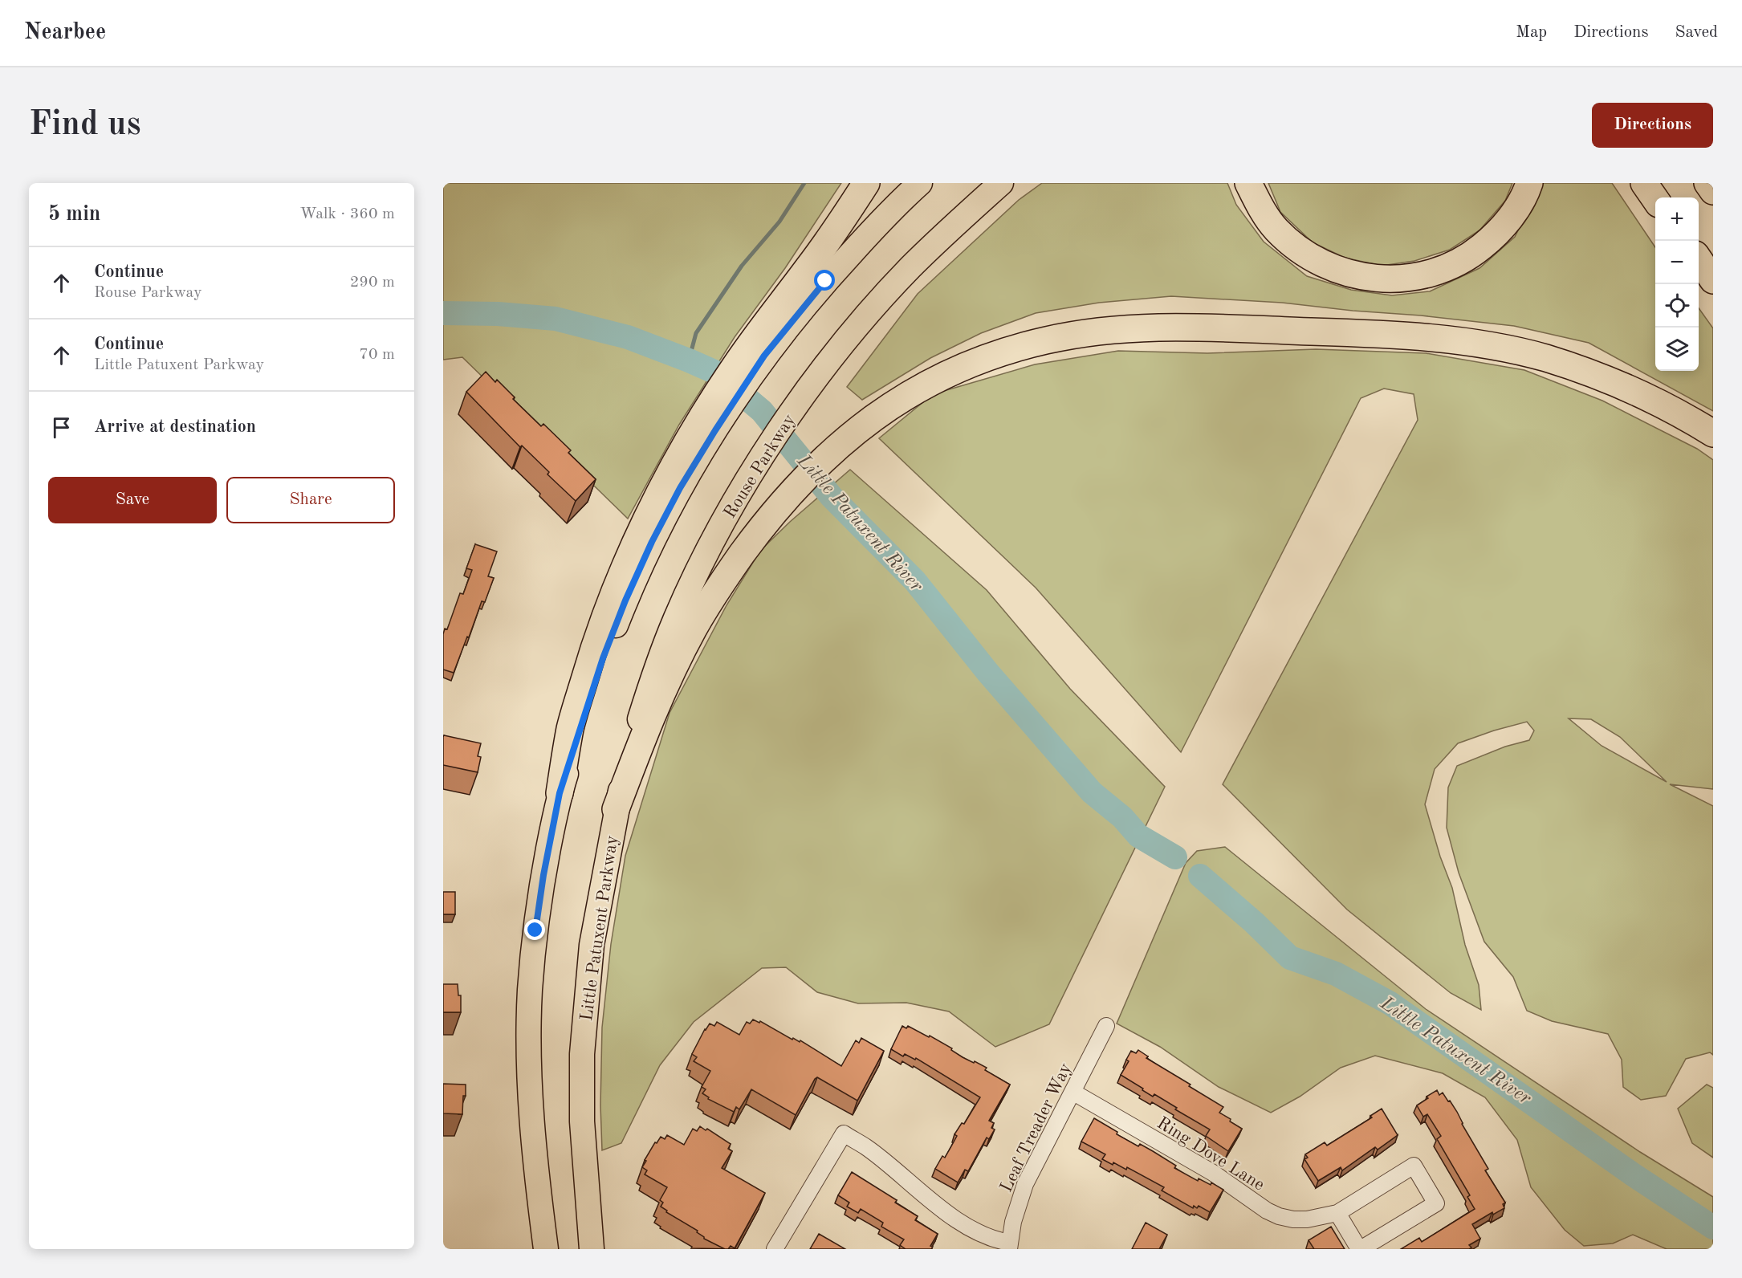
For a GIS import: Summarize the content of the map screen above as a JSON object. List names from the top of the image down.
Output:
{
  "streets": {
    "main road": ["Rouse Parkway", "Little Patuxent Parkway"],
    "street": ["Leaf Treader Way", "Ring Dove Lane"]
  },
  "crossings": [
    ["Rouse Parkway", "Little Patuxent Parkway"],
    ["Leaf Treader Way", "Ring Dove Lane"]
  ],
  "water": ["Little Patuxent River"],
  "page": {
    "header": "Nearbee",
    "nav": ["Map", "Directions", "Saved"],
    "buttons": [
      "Directions",
      ["Save", "Share"]
    ],
    "title": "Find us",
    "heading": ["5 min", "Walk · 360 m"],
    "map_buttons": ["+", "−"],
    "list": [
      ["Continue", "Rouse Parkway", "290 m"],
      ["Continue", "Little Patuxent Parkway", "70 m"],
      "Arrive at destination"
    ]
  }
}
